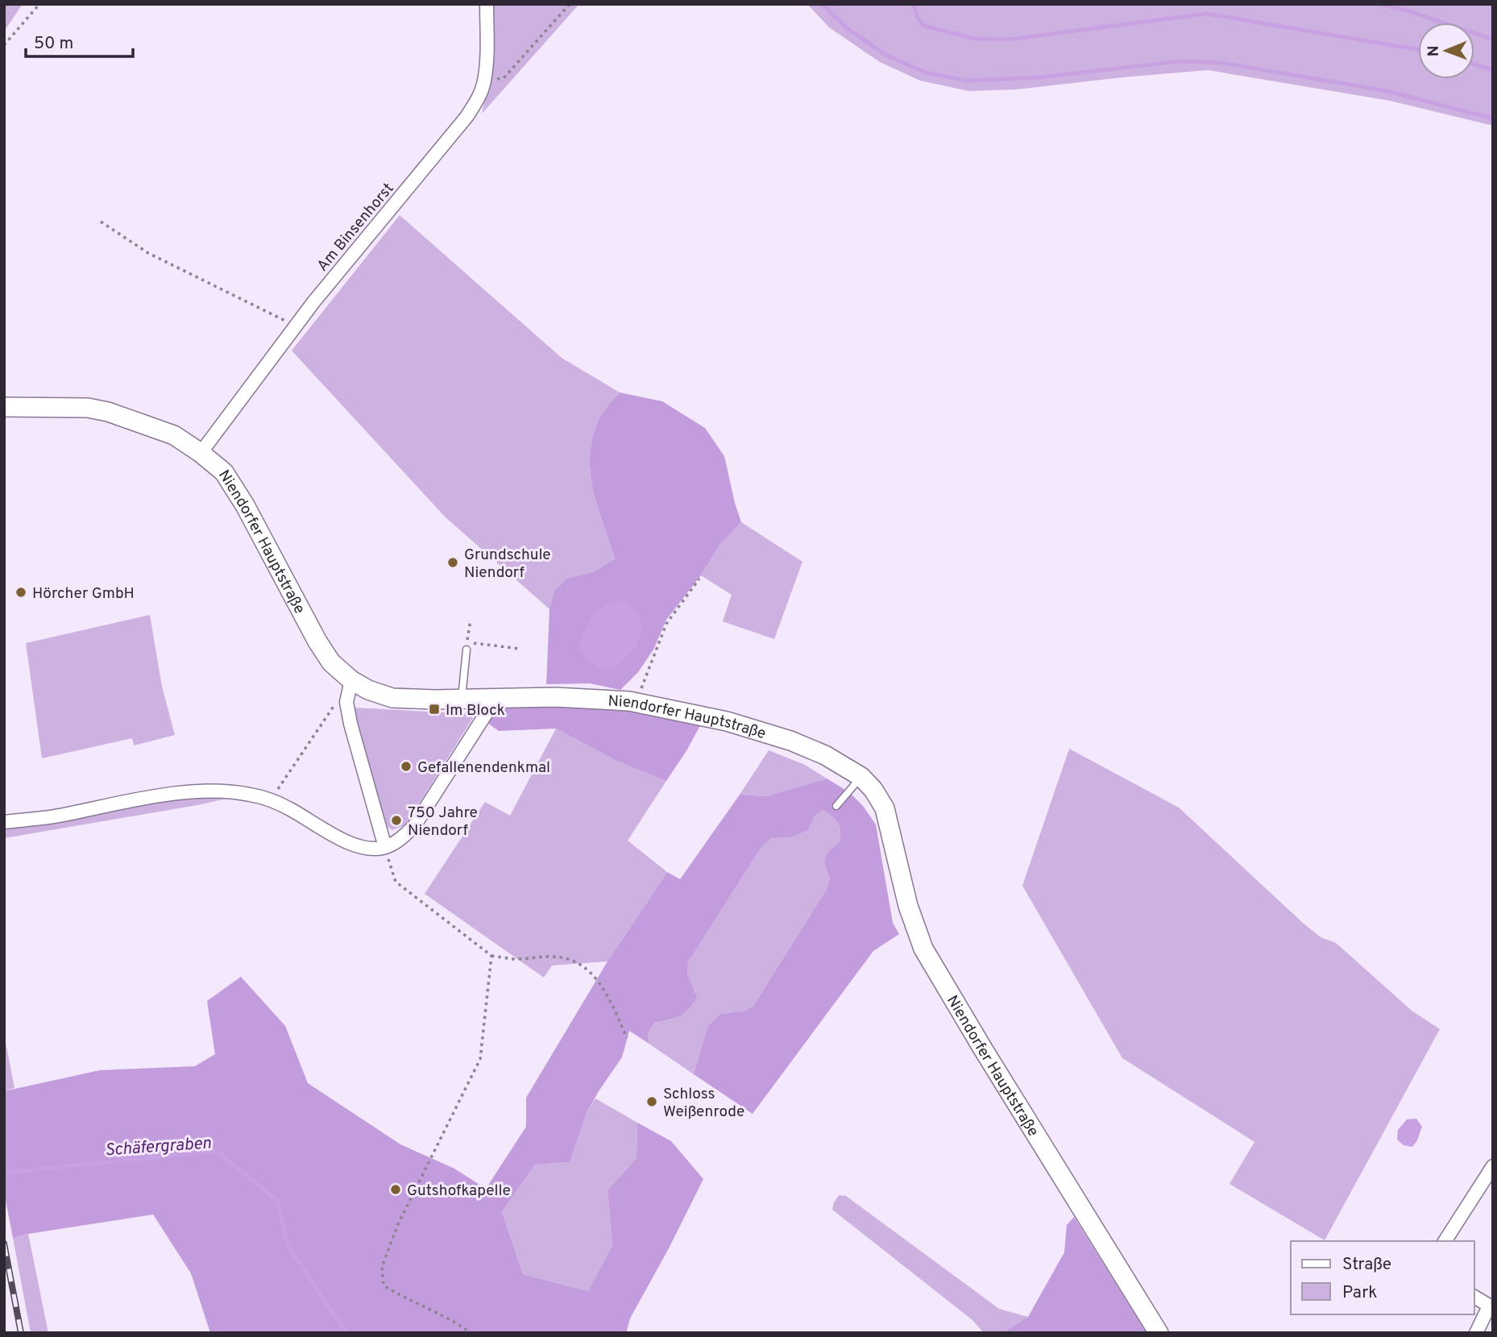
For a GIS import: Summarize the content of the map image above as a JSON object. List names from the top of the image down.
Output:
{
  "streets": {
    "main road": ["Niendorfer Hauptstraße"],
    "street": ["Am Binsenhorst"]
  },
  "crossings": [
    ["Am Binsenhorst", "Niendorfer Hauptstraße"]
  ],
  "water": ["Schäfergraben"],
  "places": {
    "other": [
      "Grundschule Niendorf",
      "Hörcher GmbH",
      "Gefallenendenkmal",
      "750 Jahre Niendorf",
      "Schloss Weißenrode",
      "Gutshofkapelle"
    ],
    "transit": ["Im Block"]
  },
  "legend": ["Straße", "Park"],
  "scale_bar": "50 m",
  "north": "left"
}
